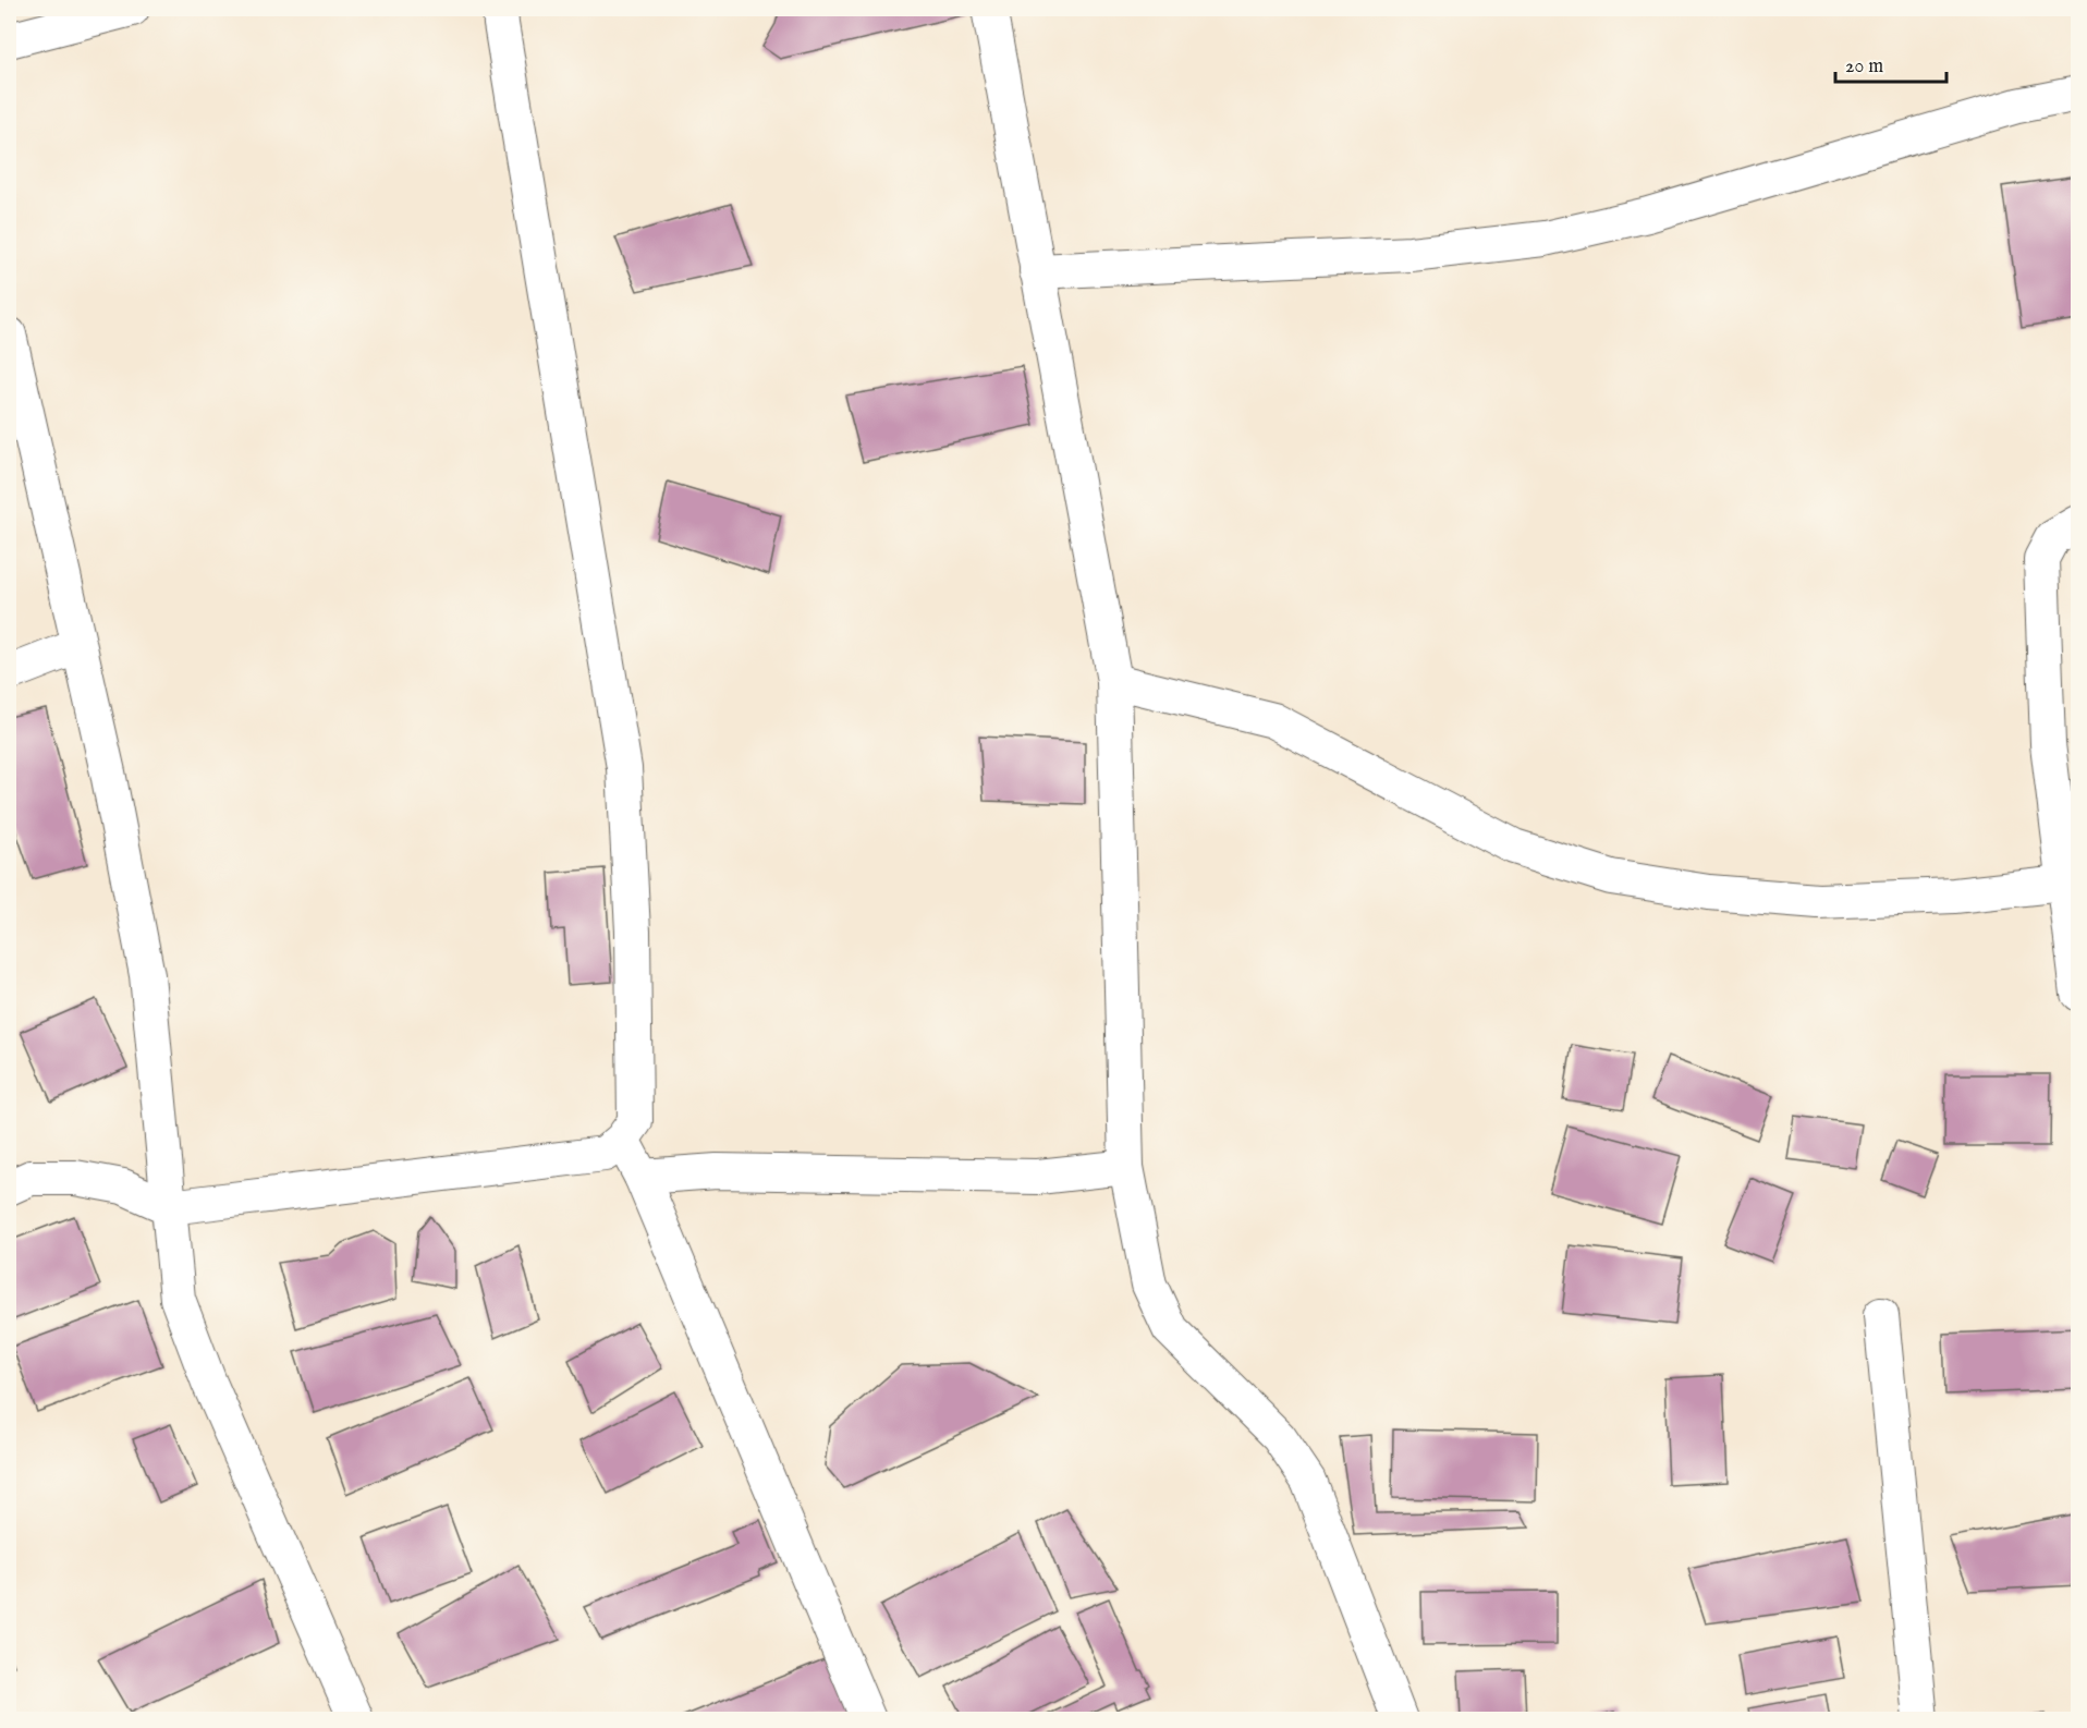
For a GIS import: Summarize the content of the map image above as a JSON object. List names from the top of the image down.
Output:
{
  "scale_bar": "20 m"
}
